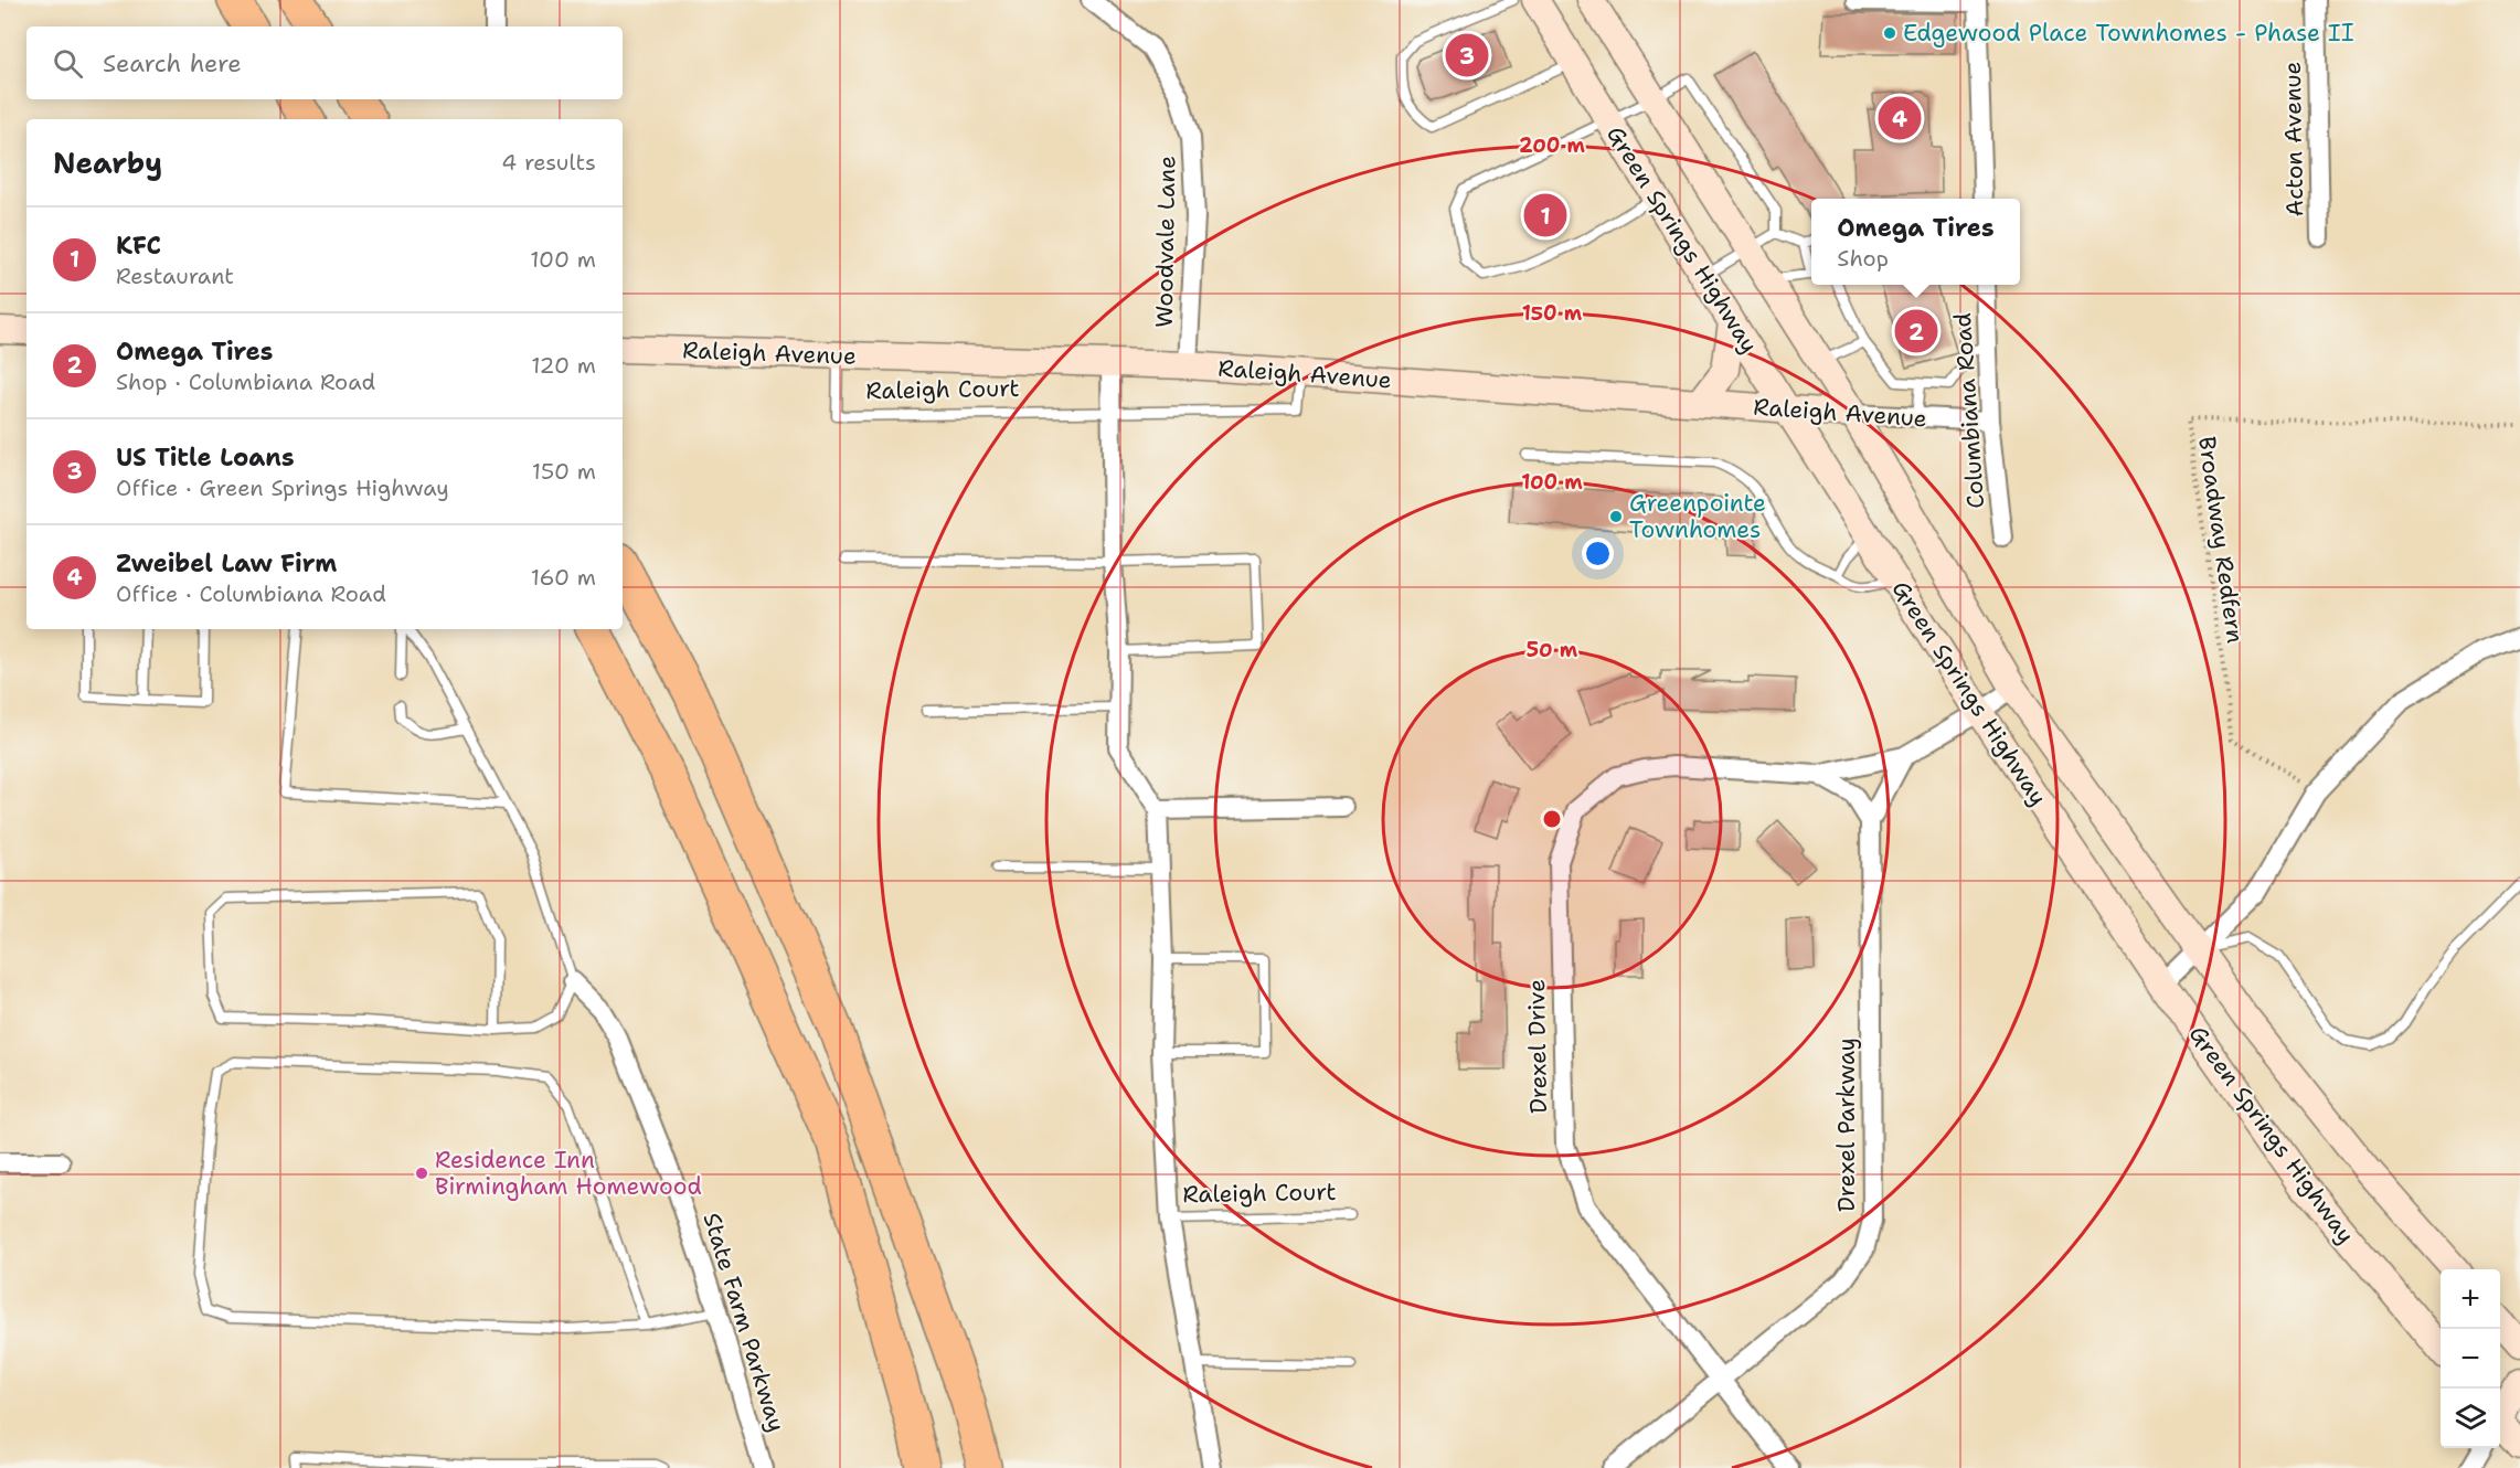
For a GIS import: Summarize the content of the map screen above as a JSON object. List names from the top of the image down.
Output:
{
  "streets": {
    "main road": ["Green Springs Highway", "Raleigh Avenue"],
    "street": [
      "Acton Avenue",
      "Woodvale Lane",
      "Raleigh Court",
      "Columbiana Road",
      "Drexel Drive",
      "Drexel Parkway",
      "State Farm Parkway"
    ],
    "path": ["Broadway Redfern"]
  },
  "crossings": [
    ["Green Springs Highway", "Raleigh Avenue"],
    ["Woodvale Lane", "Raleigh Avenue"],
    ["Raleigh Avenue", "Raleigh Court"],
    ["Raleigh Avenue", "Columbiana Road"],
    ["Drexel Drive", "Drexel Parkway"]
  ],
  "places": ["Edgewood Place Townhomes - Phase II", "Greenpointe Townhomes", "Residence Inn Birmingham Homewood"],
  "page": {
    "search": "Search here",
    "pins": [
      "3",
      "4",
      "1",
      "2"
    ],
    "heading": ["Nearby", "4 results"],
    "popup": ["Omega Tires", "Shop"],
    "list": [
      {
        "mark": "1",
        "name": "KFC",
        "note": "Restaurant",
        "value": "100 m"
      },
      {
        "mark": "2",
        "name": "Omega Tires",
        "note": "Shop · Columbiana Road",
        "value": "120 m"
      },
      {
        "mark": "3",
        "name": "US Title Loans",
        "note": "Office · Green Springs Highway",
        "value": "150 m"
      },
      {
        "mark": "4",
        "name": "Zweibel Law Firm",
        "note": "Office · Columbiana Road",
        "value": "160 m"
      }
    ],
    "map_buttons": ["+", "−"]
  },
  "rings": [
    "200 m",
    "150 m",
    "100 m",
    "50 m"
  ]
}
